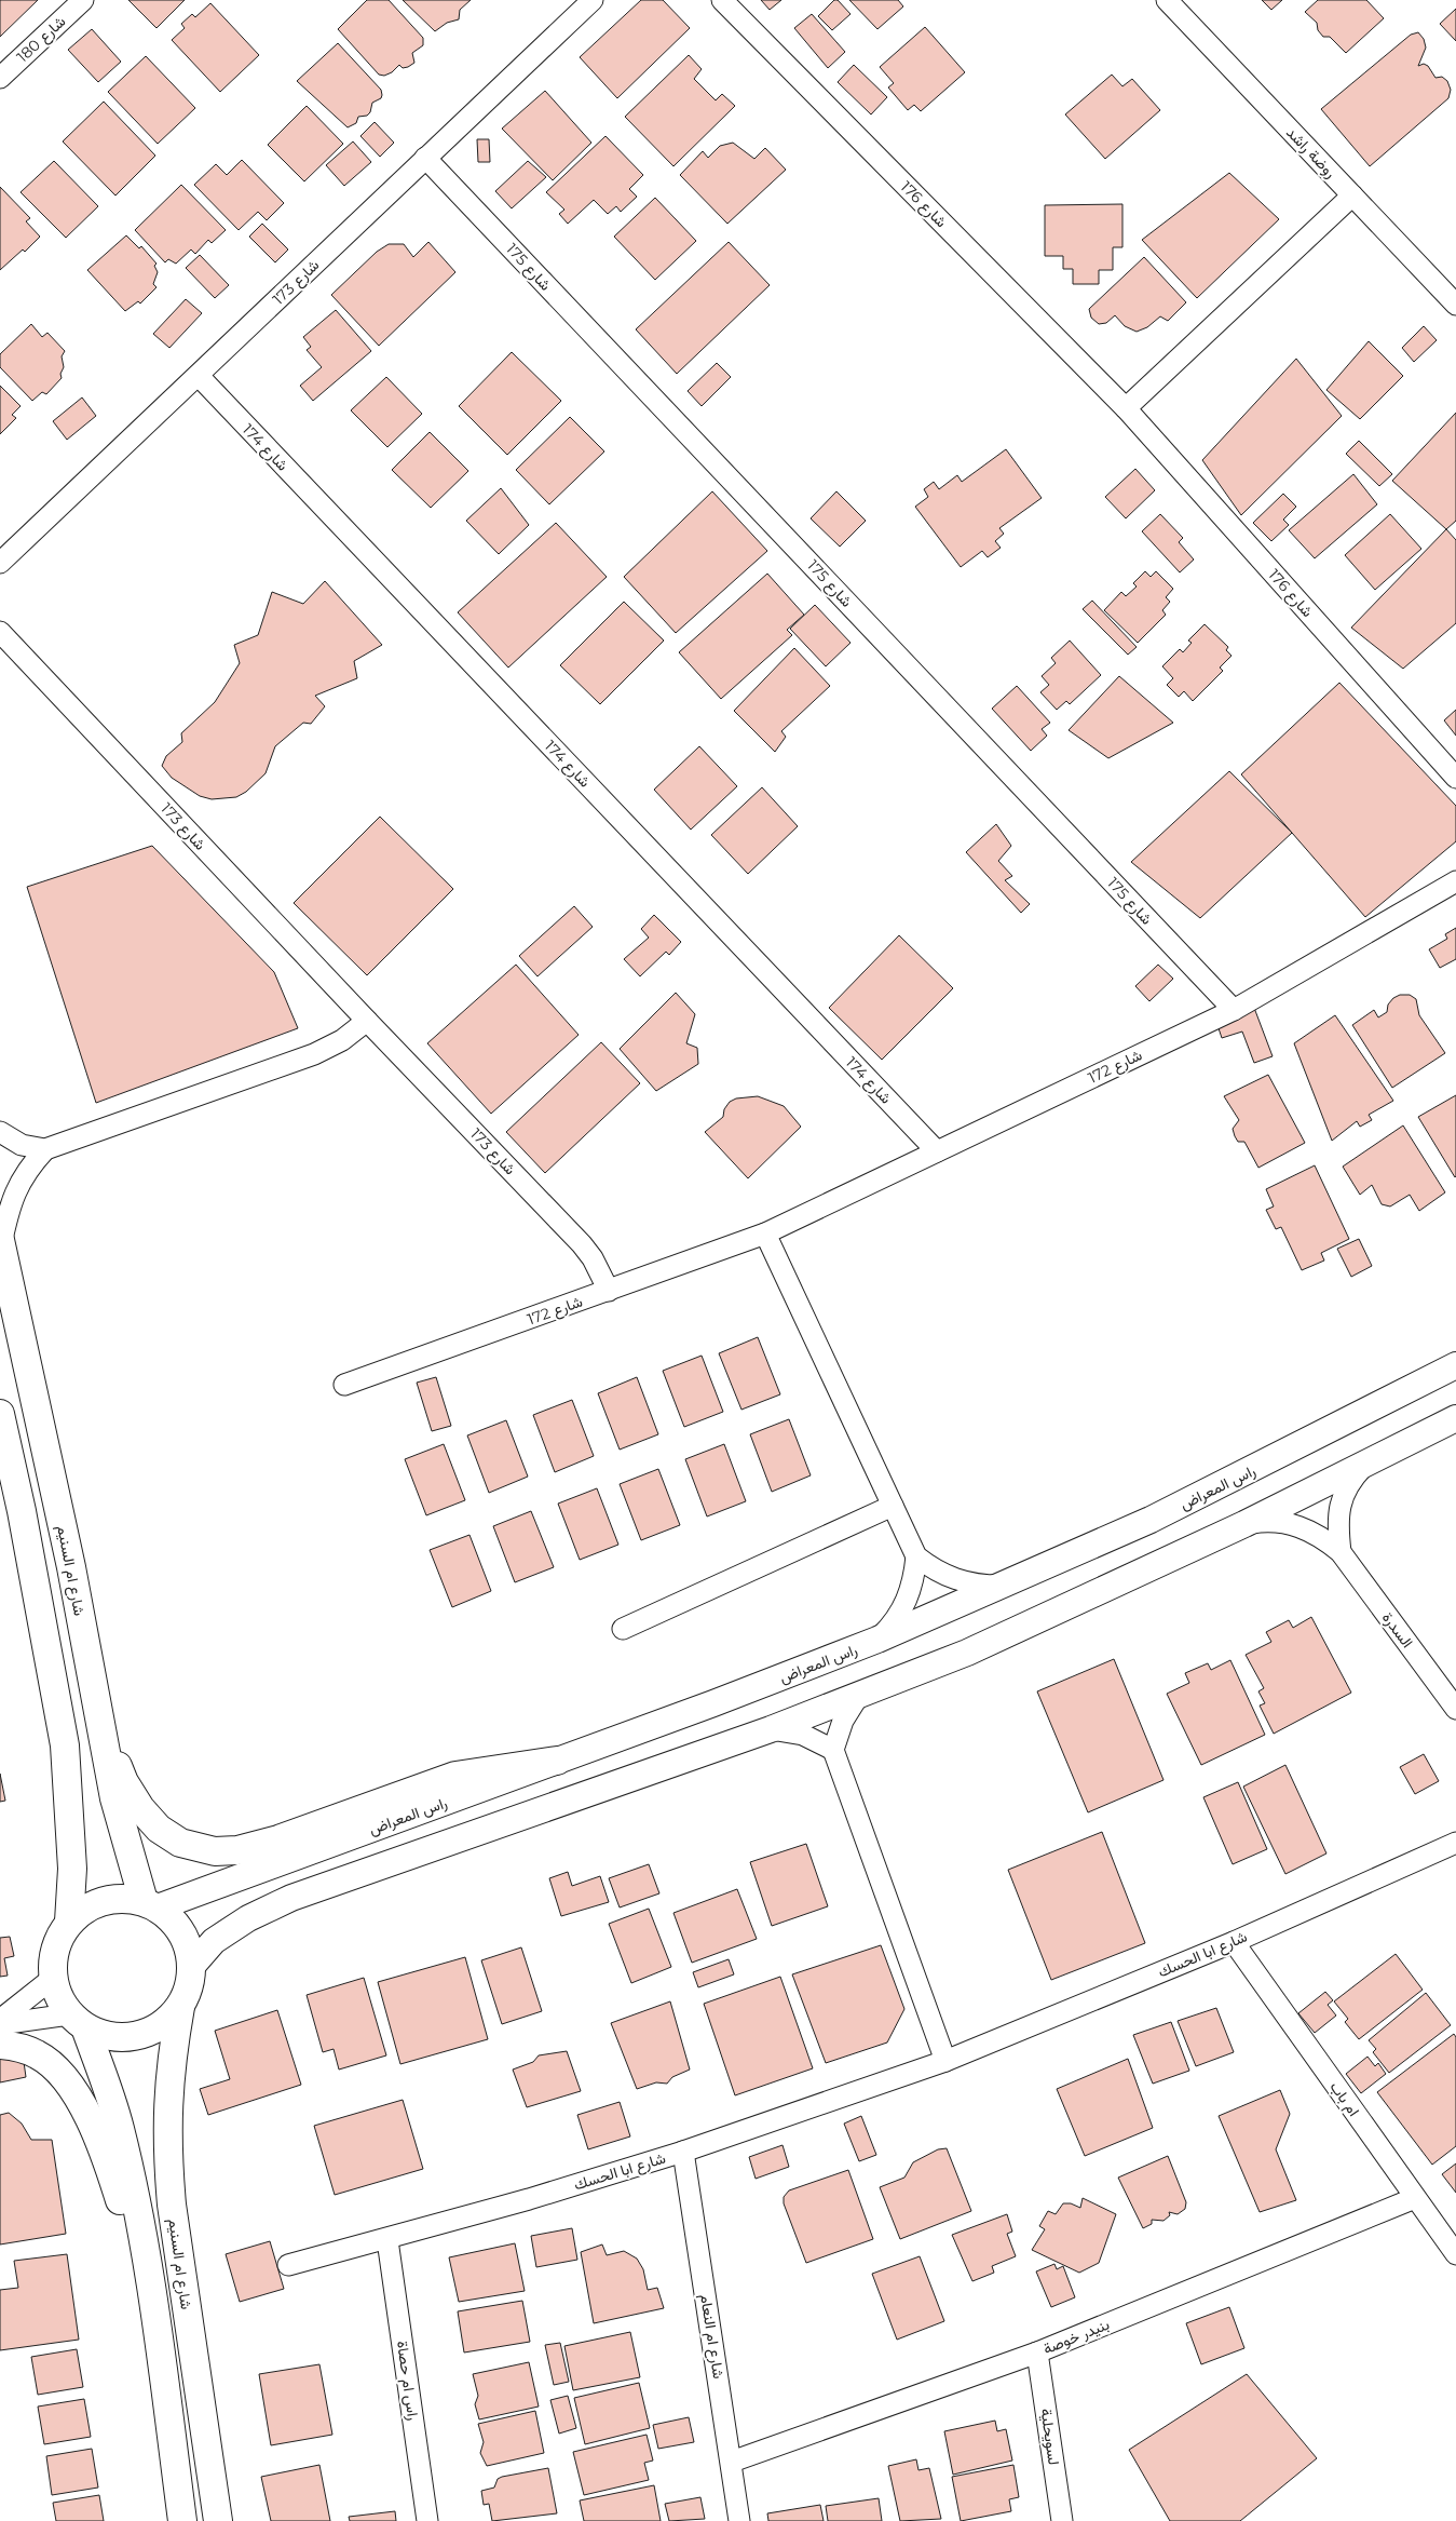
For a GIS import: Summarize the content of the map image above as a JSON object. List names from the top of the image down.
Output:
{
  "streets": {
    "main road": ["شارع ام السنيم"],
    "street": [
      "شارع 180",
      "روضة راشد",
      "شارع 176",
      "شارع 175",
      "شارع 173",
      "شارع 174",
      "شارع 172",
      "راس المعراض",
      "السدرة",
      "شارع ابا الحسك",
      "ام باب",
      "شارع ام النعام",
      "بنيدر خوصة",
      "راس ام حصاة",
      "لسويحلية"
    ]
  },
  "crossings": [
    ["شارع 175", "شارع 173"],
    ["شارع 175", "شارع 172"],
    ["شارع 173", "شارع 174"],
    ["شارع 173", "شارع 172"],
    ["شارع 174", "شارع 172"],
    ["راس المعراض", "شارع ام السنيم"],
    ["شارع ابا الحسك", "ام باب"],
    ["شارع ابا الحسك", "شارع ام النعام"],
    ["شارع ابا الحسك", "راس ام حصاة"],
    ["ام باب", "بنيدر خوصة"],
    ["شارع ام النعام", "بنيدر خوصة"],
    ["بنيدر خوصة", "لسويحلية"]
  ]
}
